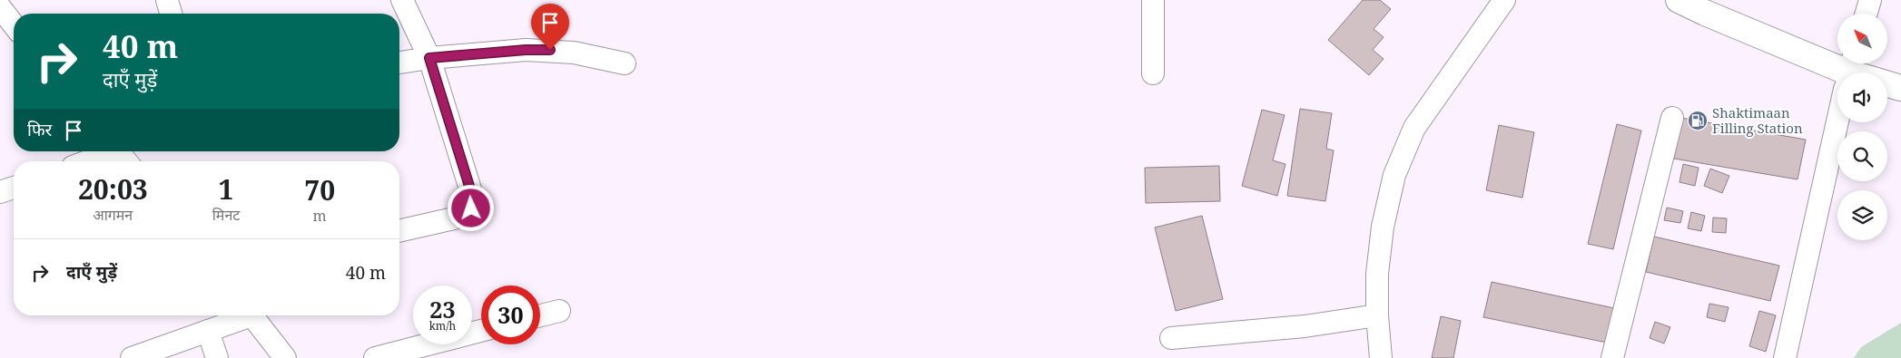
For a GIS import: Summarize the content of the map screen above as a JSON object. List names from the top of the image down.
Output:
{
  "places": {
    "fuel station": ["Shaktimaan Filling Station"]
  },
  "north": "top left",
  "page": {
    "turn": ["40 m", "दाएँ मुड़ें"],
    "then": "फिर",
    "eta": [
      "20:03",
      "आगमन",
      "1",
      "मिनट",
      "70",
      "m"
    ],
    "list": [
      {
        "name": "दाएँ मुड़ें",
        "value": "40 m"
      }
    ],
    "speed": "23 km/h",
    "limit": "30"
  }
}
